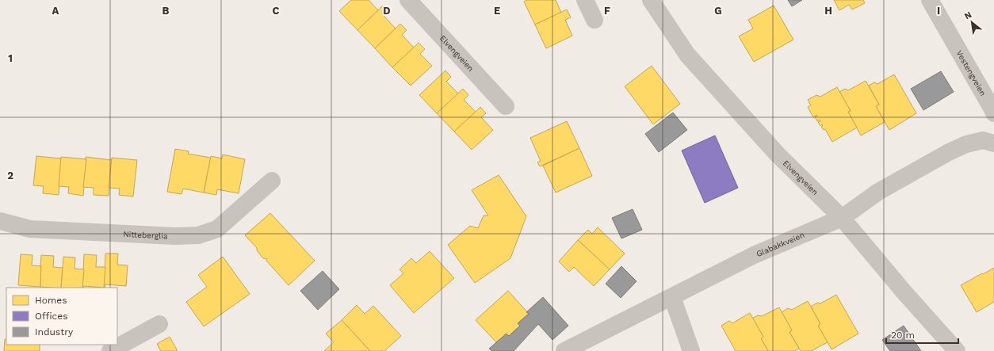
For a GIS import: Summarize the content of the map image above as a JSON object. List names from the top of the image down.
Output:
{
  "streets": {
    "street": [
      "Elvengveien",
      "Vestengveien",
      "Nitteberglia",
      "Glabakkveien"
    ]
  },
  "crossings": [
    ["Elvengveien", "Glabakkveien"]
  ],
  "legend": ["Homes", "Offices", "Industry"],
  "scale_bar": "20 m",
  "north": "top left",
  "grid": {
    "columns": [
      "A",
      "B",
      "C",
      "D",
      "E",
      "F",
      "G",
      "H",
      "I"
    ],
    "rows": ["1", "2"]
  }
}
